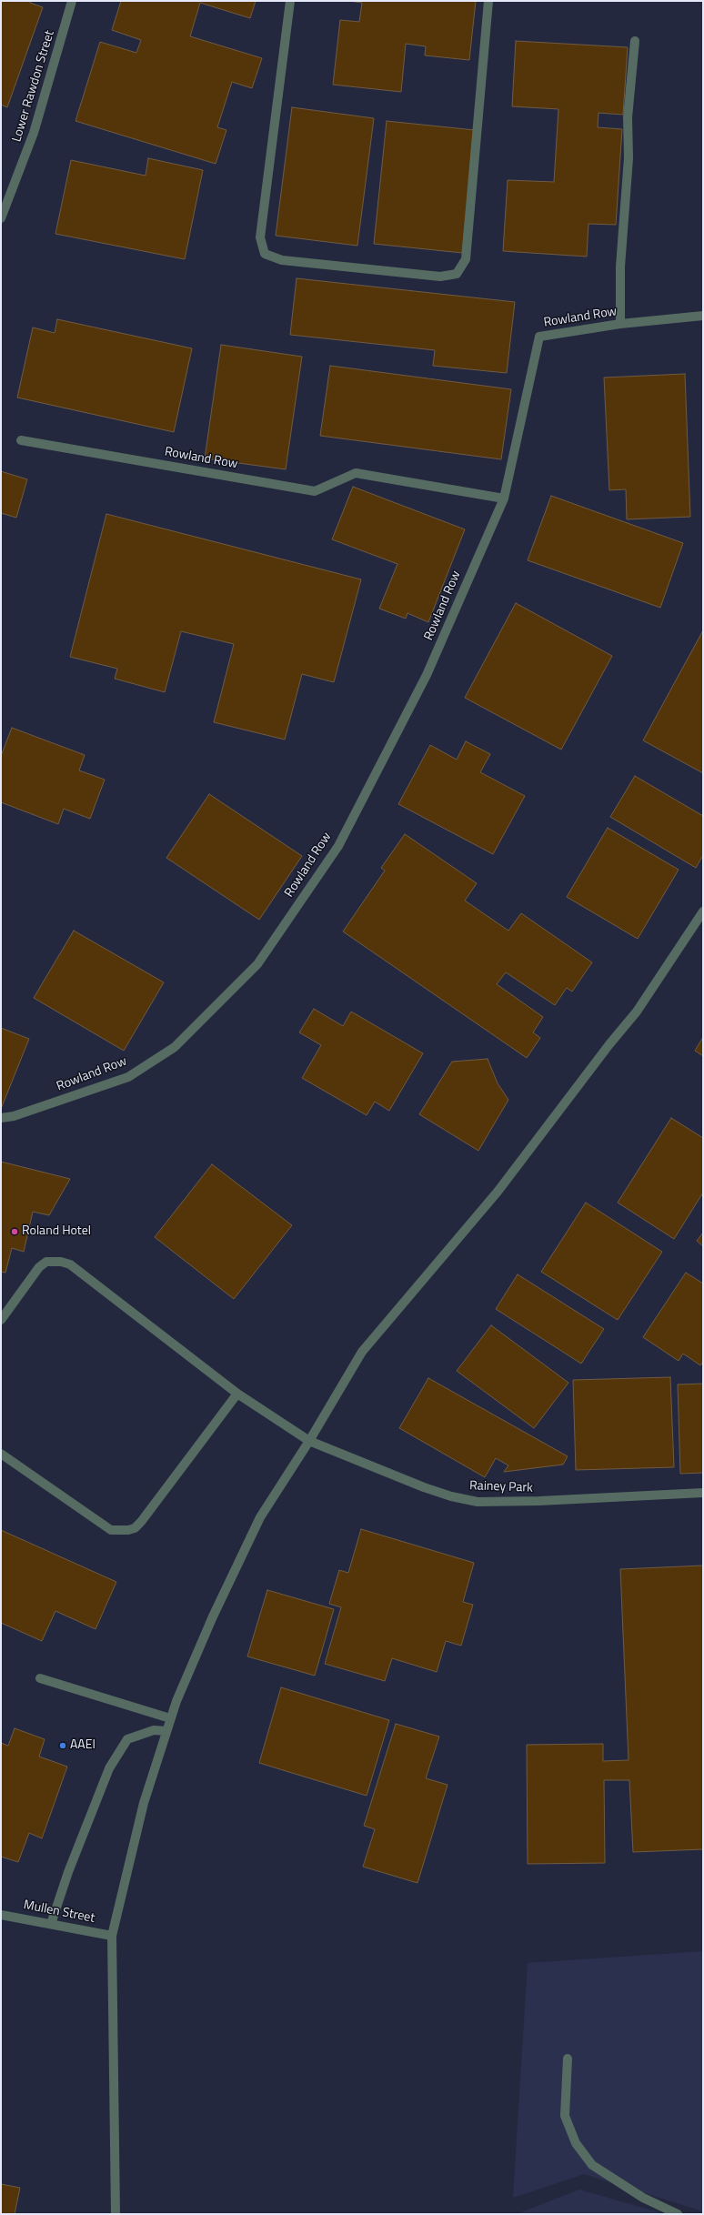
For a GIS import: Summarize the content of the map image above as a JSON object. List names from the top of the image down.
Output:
{
  "streets": {
    "street": [
      "Lower Rawdon Street",
      "Rowland Row",
      "Rainey Park",
      "Mullen Street"
    ]
  },
  "places": ["Roland Hotel", "AAEI"]
}
